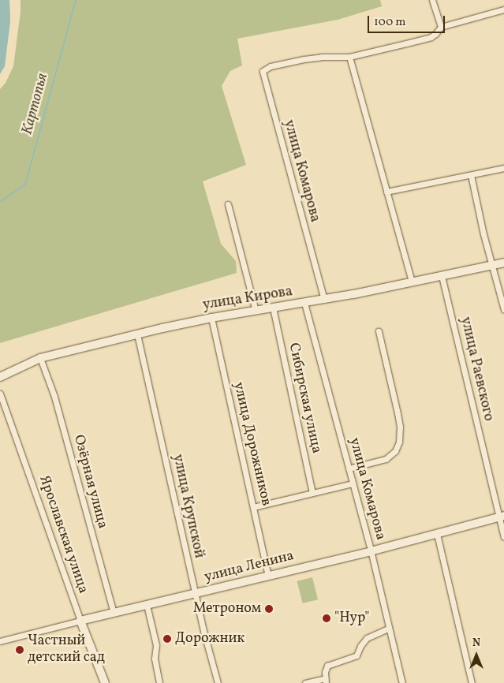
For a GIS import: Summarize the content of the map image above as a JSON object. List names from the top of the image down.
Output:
{
  "streets": {
    "street": [
      "улица Комарова",
      "улица Кирова",
      "улица Раевского",
      "Сибирская улица",
      "улица Дорожников",
      "Озёрная улица",
      "улица Крупской",
      "Ярославская улица",
      "улица Ленина"
    ]
  },
  "crossings": [
    ["улица Комарова", "улица Кирова"],
    ["улица Комарова", "улица Ленина"],
    ["улица Кирова", "улица Раевского"],
    ["улица Кирова", "Сибирская улица"],
    ["улица Кирова", "улица Дорожников"],
    ["улица Кирова", "Озёрная улица"],
    ["улица Кирова", "улица Крупской"],
    ["улица Раевского", "улица Ленина"],
    ["улица Дорожников", "улица Ленина"],
    ["Озёрная улица", "улица Ленина"],
    ["улица Крупской", "улица Ленина"],
    ["Ярославская улица", "улица Ленина"]
  ],
  "water": ["Картопья"],
  "places": [
    "Метроном",
    "\"Нур\"",
    "Дорожник",
    "Частный детский сад"
  ],
  "scale_bar": "100 m",
  "north": "top"
}
